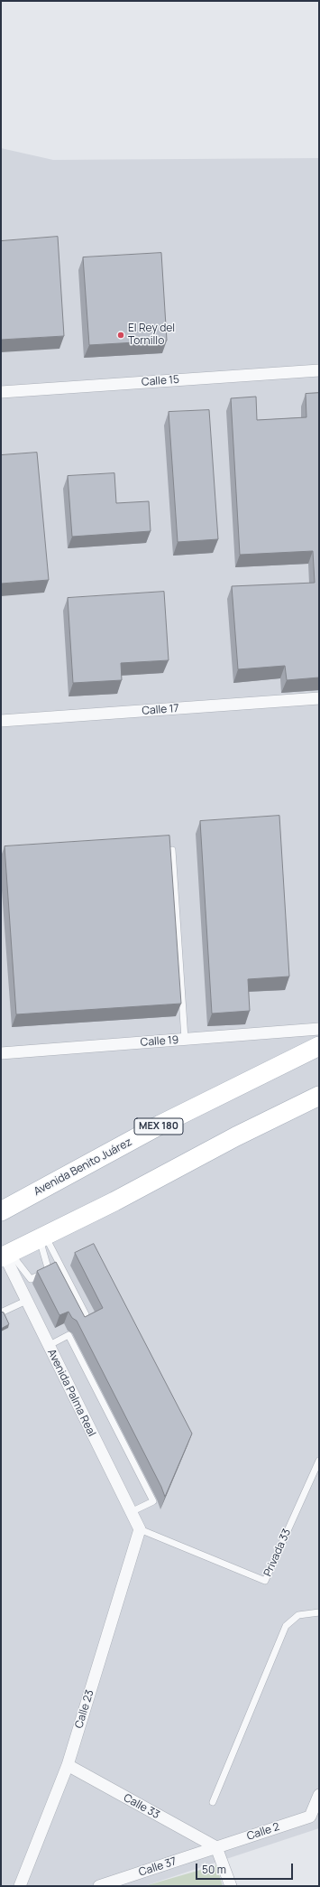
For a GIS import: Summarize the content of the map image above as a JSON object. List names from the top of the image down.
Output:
{
  "streets": {
    "main road": ["MEX 180", "Avenida Benito Juárez"],
    "street": [
      "Calle 15",
      "Calle 17",
      "Calle 19",
      "Avenida Palma Real",
      "Calle 23",
      "Calle 33",
      "Calle 2",
      "Calle 37"
    ],
    "lane": ["Privada 33"]
  },
  "crossings": [
    ["Avenida Palma Real", "Privada 33"],
    ["Avenida Palma Real", "Calle 23"],
    ["Privada 33", "Calle 23"],
    ["Calle 23", "Calle 33"],
    ["Calle 33", "Calle 2"],
    ["Calle 33", "Calle 37"],
    ["Calle 2", "Calle 37"]
  ],
  "places": ["El Rey del Tornillo"],
  "scale_bar": "50 m"
}
